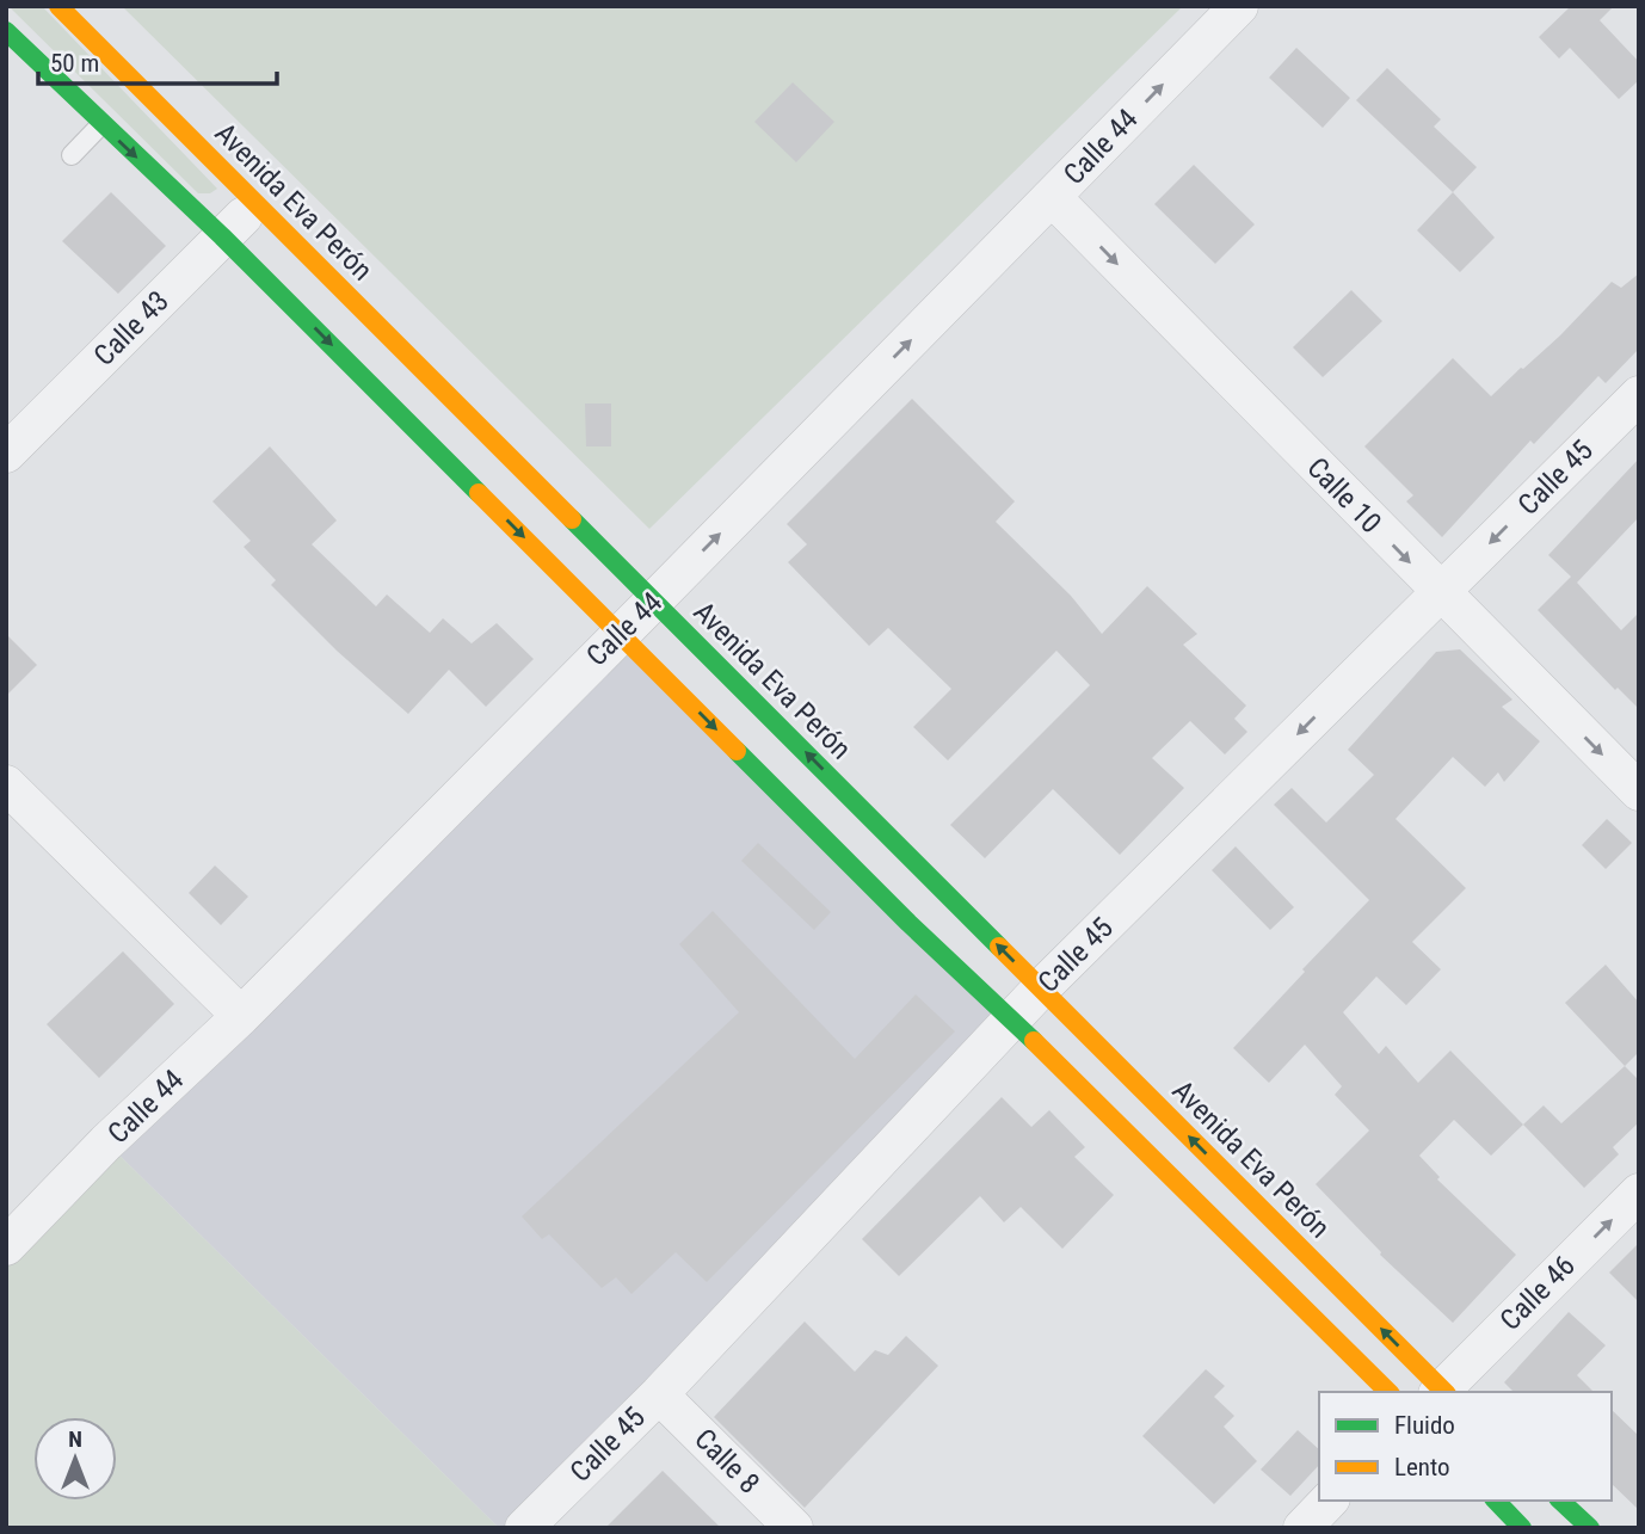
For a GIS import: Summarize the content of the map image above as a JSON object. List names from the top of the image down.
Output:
{
  "streets": {
    "main road": ["Avenida Eva Perón"],
    "street": [
      "Calle 44",
      "Calle 43",
      "Calle 45",
      "Calle 10",
      "Calle 46",
      "Calle 8"
    ]
  },
  "crossings": [
    ["Calle 44", "Avenida Eva Perón"],
    ["Calle 44", "Calle 10"],
    ["Avenida Eva Perón", "Calle 43"],
    ["Avenida Eva Perón", "Calle 45"],
    ["Avenida Eva Perón", "Calle 46"],
    ["Calle 45", "Calle 10"],
    ["Calle 45", "Calle 8"]
  ],
  "one_way": [
    "Calle 44",
    "Calle 45",
    "Calle 10",
    "Calle 46"
  ],
  "legend": ["Fluido", "Lento"],
  "scale_bar": "50 m",
  "north": "top"
}
